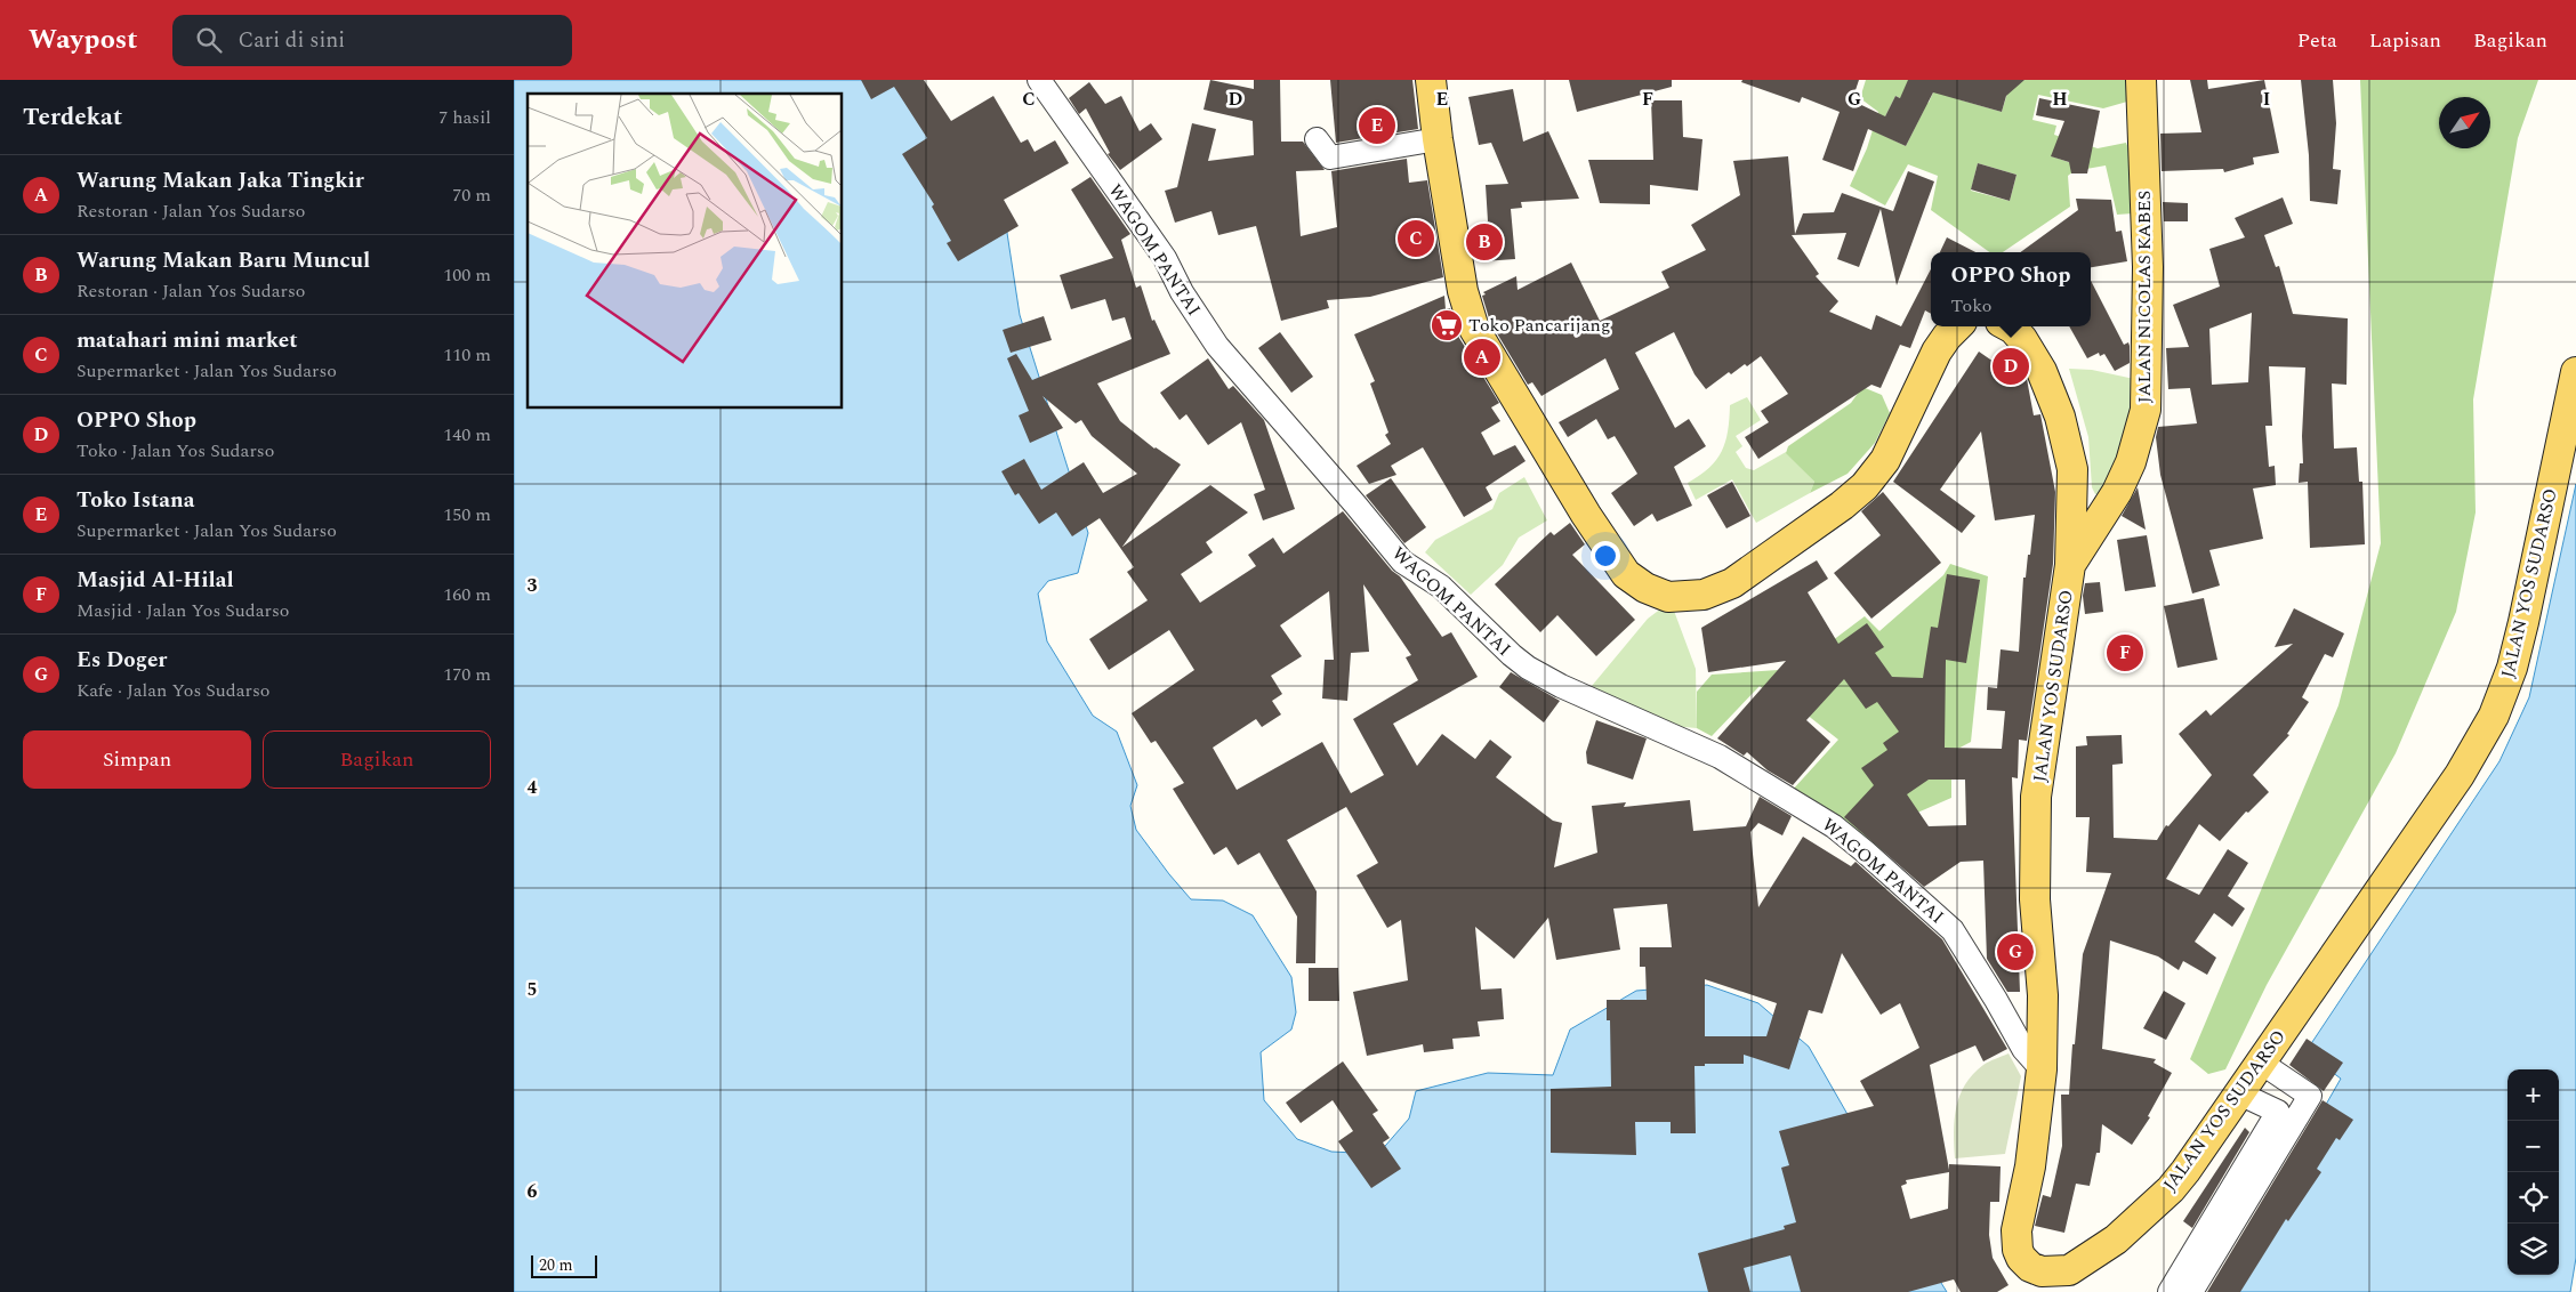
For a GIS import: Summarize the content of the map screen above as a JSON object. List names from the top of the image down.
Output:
{
  "streets": {
    "main road": ["JALAN NICOLAS KABES", "JALAN YOS SUDARSO"],
    "street": ["WAGOM PANTAI"]
  },
  "crossings": [
    ["WAGOM PANTAI", "JALAN YOS SUDARSO"],
    ["JALAN NICOLAS KABES", "JALAN YOS SUDARSO"]
  ],
  "places": {
    "supermarket": ["Toko Pancarijang"]
  },
  "scale_bar": "20 m",
  "north": "top right",
  "page": {
    "header": "Waypost",
    "search": "Cari di sini",
    "nav": ["Peta", "Lapisan", "Bagikan"],
    "heading": ["Terdekat", "7 hasil"],
    "pins": [
      "E",
      "C",
      "B",
      "A",
      "D",
      "F",
      "G"
    ],
    "list": [
      {
        "mark": "A",
        "name": "Warung Makan Jaka Tingkir",
        "note": "Restoran · Jalan Yos Sudarso",
        "value": "70 m"
      },
      {
        "mark": "B",
        "name": "Warung Makan Baru Muncul",
        "note": "Restoran · Jalan Yos Sudarso",
        "value": "100 m"
      },
      {
        "mark": "C",
        "name": "matahari mini market",
        "note": "Supermarket · Jalan Yos Sudarso",
        "value": "110 m"
      },
      {
        "mark": "D",
        "name": "OPPO Shop",
        "note": "Toko · Jalan Yos Sudarso",
        "value": "140 m"
      },
      {
        "mark": "E",
        "name": "Toko Istana",
        "note": "Supermarket · Jalan Yos Sudarso",
        "value": "150 m"
      },
      {
        "mark": "F",
        "name": "Masjid Al-Hilal",
        "note": "Masjid · Jalan Yos Sudarso",
        "value": "160 m"
      },
      {
        "mark": "G",
        "name": "Es Doger",
        "note": "Kafe · Jalan Yos Sudarso",
        "value": "170 m"
      }
    ],
    "popup": ["OPPO Shop", "Toko"],
    "buttons": ["Simpan", "Bagikan"],
    "map_buttons": ["+", "−"],
    "scale": "20 m"
  },
  "grid": {
    "columns": [
      "C",
      "D",
      "E",
      "F",
      "G",
      "H",
      "I"
    ],
    "rows": [
      "3",
      "4",
      "5",
      "6"
    ]
  }
}
